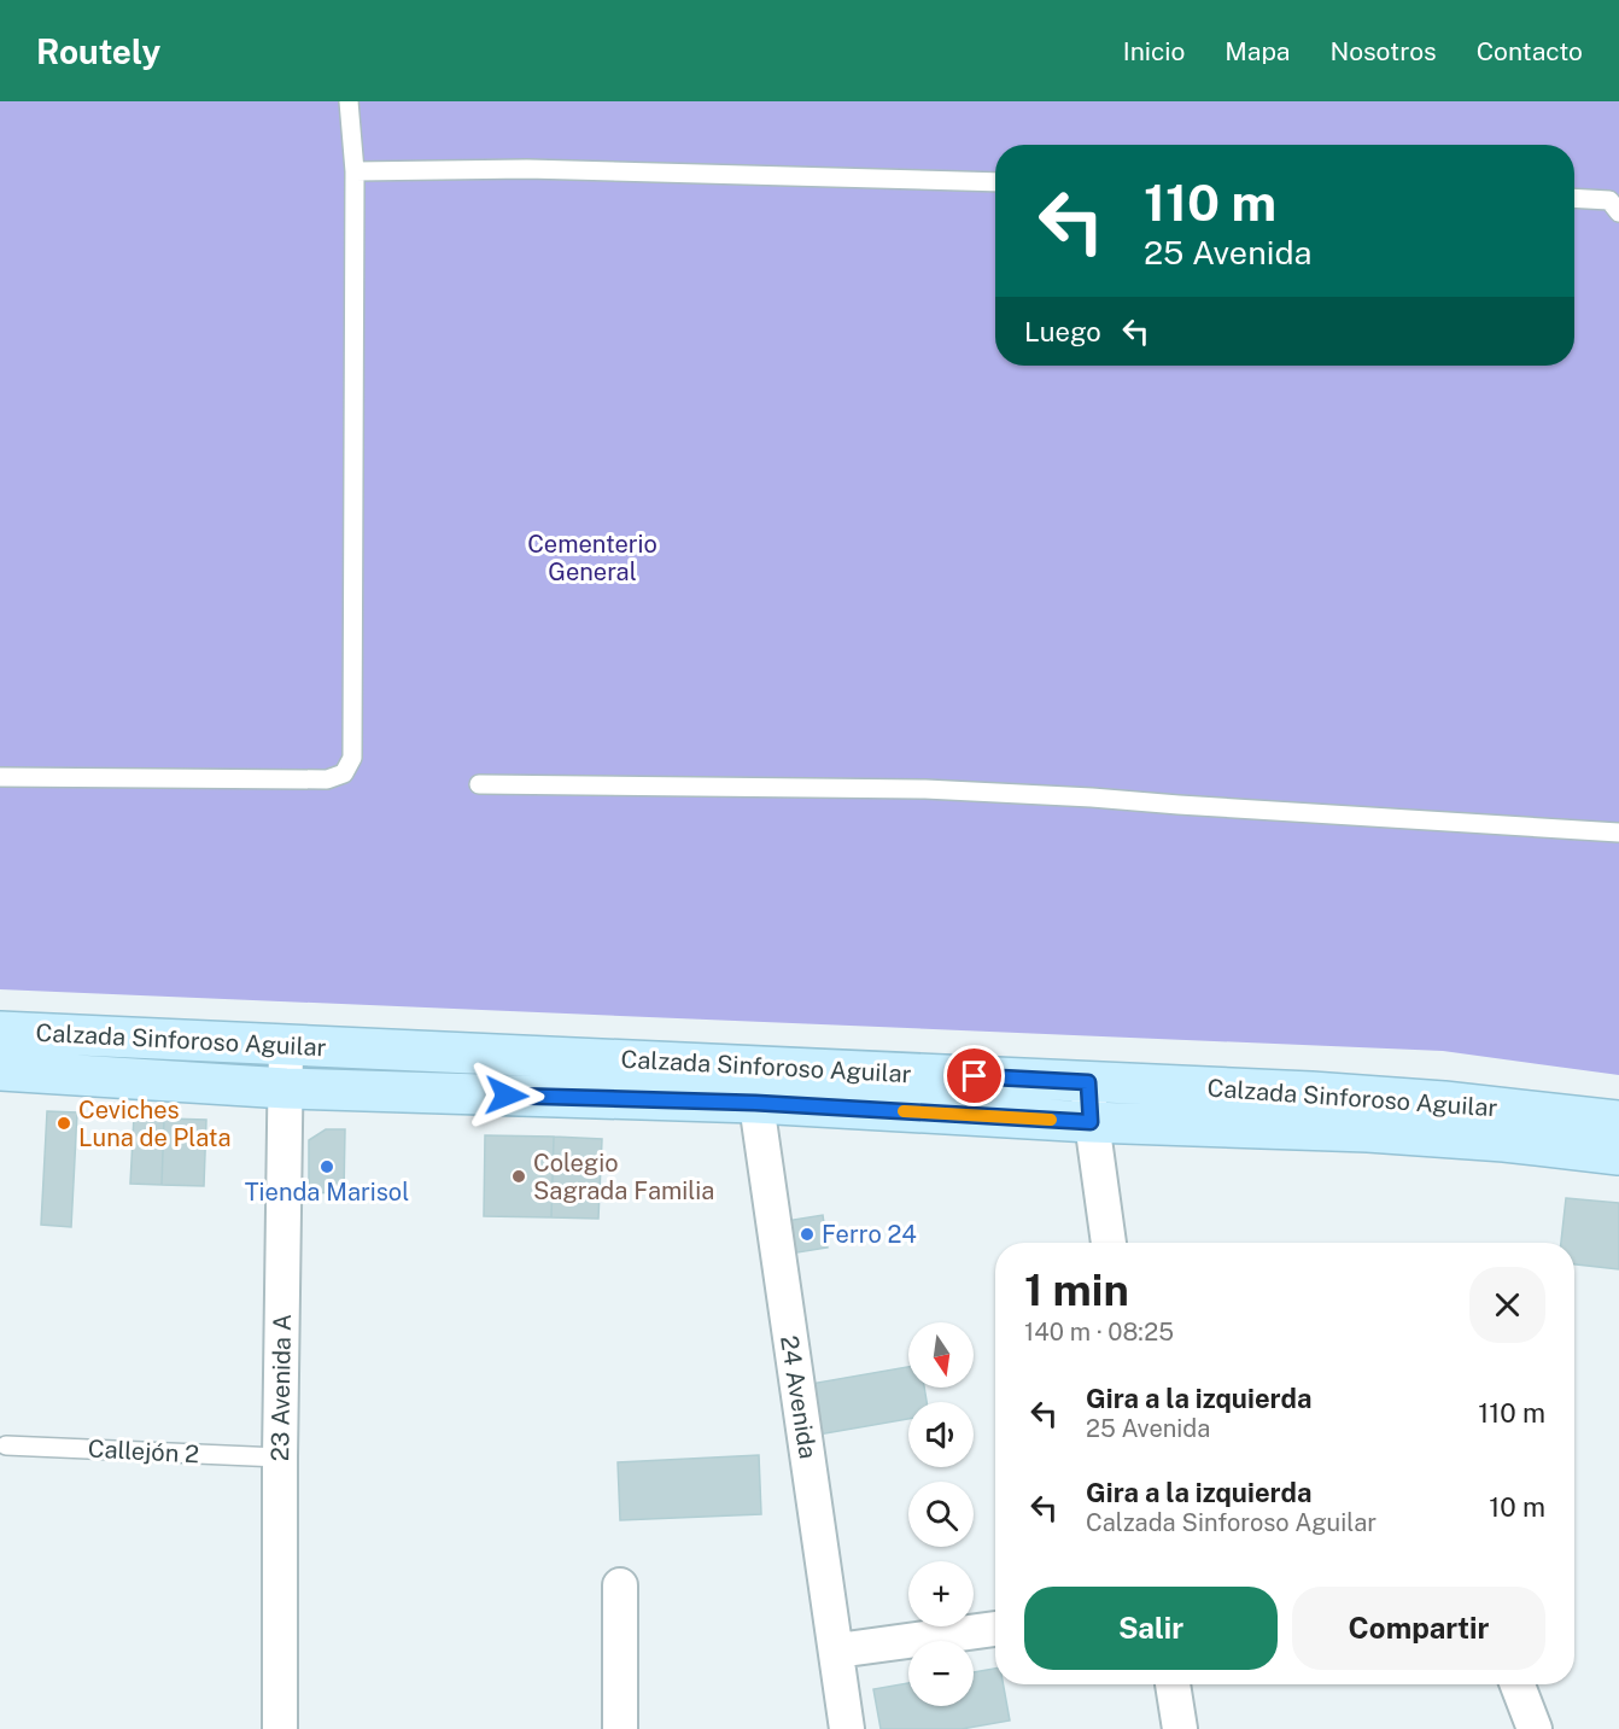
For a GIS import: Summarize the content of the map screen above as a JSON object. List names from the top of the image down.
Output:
{
  "streets": {
    "main road": ["Calzada Sinforoso Aguilar"],
    "street": ["23 Avenida A", "24 Avenida"],
    "lane": ["Callejón 2"]
  },
  "crossings": [
    ["Calzada Sinforoso Aguilar", "23 Avenida A"],
    ["Calzada Sinforoso Aguilar", "24 Avenida"],
    ["23 Avenida A", "Callejón 2"]
  ],
  "parks": ["Cementerio General"],
  "places": [
    "Ceviches Luna de Plata",
    "Tienda Marisol",
    "Colegio Sagrada Familia",
    "Ferro 24"
  ],
  "north": "bottom",
  "page": {
    "header": "Routely",
    "nav": [
      "Inicio",
      "Mapa",
      "Nosotros",
      "Contacto"
    ],
    "turn": ["110 m", "25 Avenida"],
    "then": "Luego",
    "heading": ["1 min", "140 m · 08:25"],
    "map_buttons": ["+", "−"],
    "list": [
      {
        "name": "Gira a la izquierda",
        "note": "25 Avenida",
        "value": "110 m"
      },
      {
        "name": "Gira a la izquierda",
        "note": "Calzada Sinforoso Aguilar",
        "value": "10 m"
      }
    ],
    "buttons": ["Salir", "Compartir"]
  }
}
